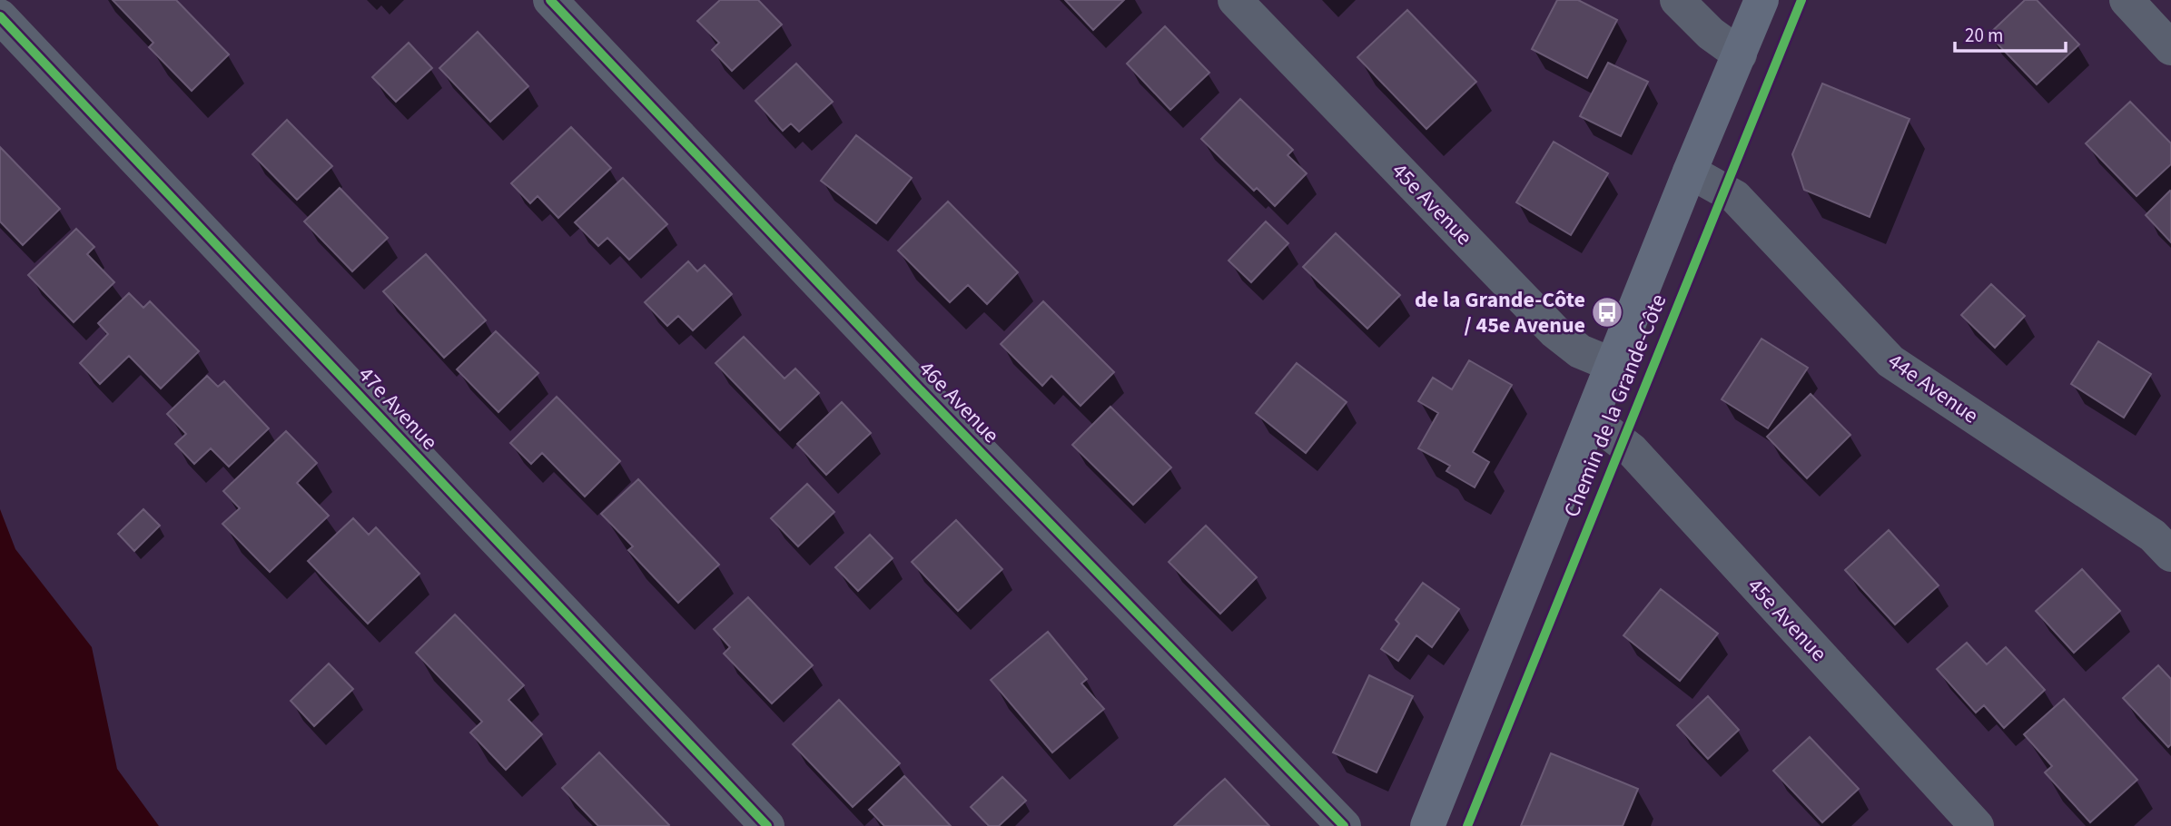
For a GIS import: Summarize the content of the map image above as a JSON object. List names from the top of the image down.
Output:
{
  "streets": {
    "main road": ["Chemin de la Grande-Côte"],
    "street": [
      "45e Avenue",
      "44e Avenue",
      "46e Avenue",
      "47e Avenue"
    ]
  },
  "crossings": [
    ["45e Avenue", "Chemin de la Grande-Côte"],
    ["44e Avenue", "Chemin de la Grande-Côte"]
  ],
  "places": {
    "bus stop": ["de la Grande-Côte / 45e Avenue"]
  },
  "scale_bar": "20 m"
}
